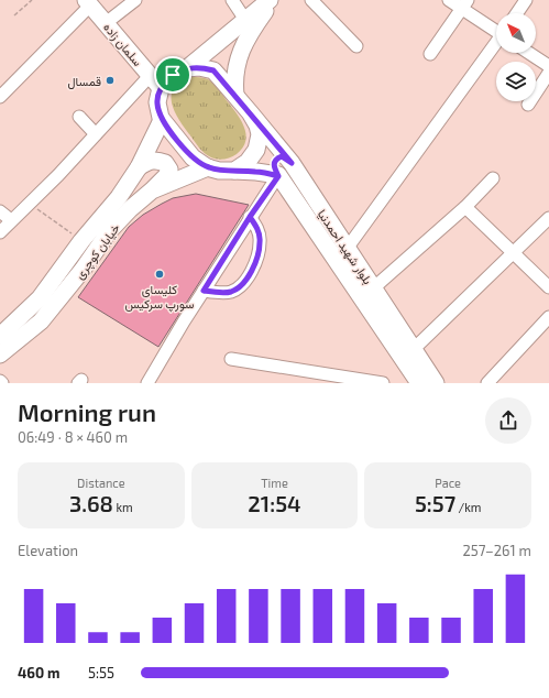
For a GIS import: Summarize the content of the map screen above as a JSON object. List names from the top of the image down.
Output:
{
  "streets": {
    "main road": ["سلمان زاده", "بلوار شهید احمدنیا", "خیابان کوچری"]
  },
  "crossings": [
    ["سلمان زاده", "بلوار شهید احمدنیا"],
    ["سلمان زاده", "خیابان کوچری"],
    ["بلوار شهید احمدنیا", "خیابان کوچری"]
  ],
  "places": ["قمسال", "کلیسای سورپ سرکیس"],
  "north": "top left",
  "page": {
    "heading": ["Morning run", "06:49 · 8 × 460 m"],
    "stats": [
      ["Distance", "3.68 km"],
      ["Time", "21:54"],
      ["Pace", "5:57 /km"]
    ],
    "chart": ["Elevation", "257–261 m"],
    "list": [
      {
        "name": "460 m",
        "note": "5:55"
      }
    ]
  }
}
